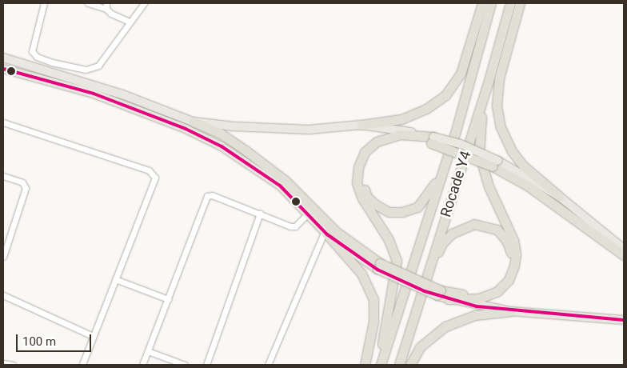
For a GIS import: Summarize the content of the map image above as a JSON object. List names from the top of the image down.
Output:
{
  "streets": {
    "highway": ["Rocade Y4"]
  },
  "scale_bar": "100 m"
}
